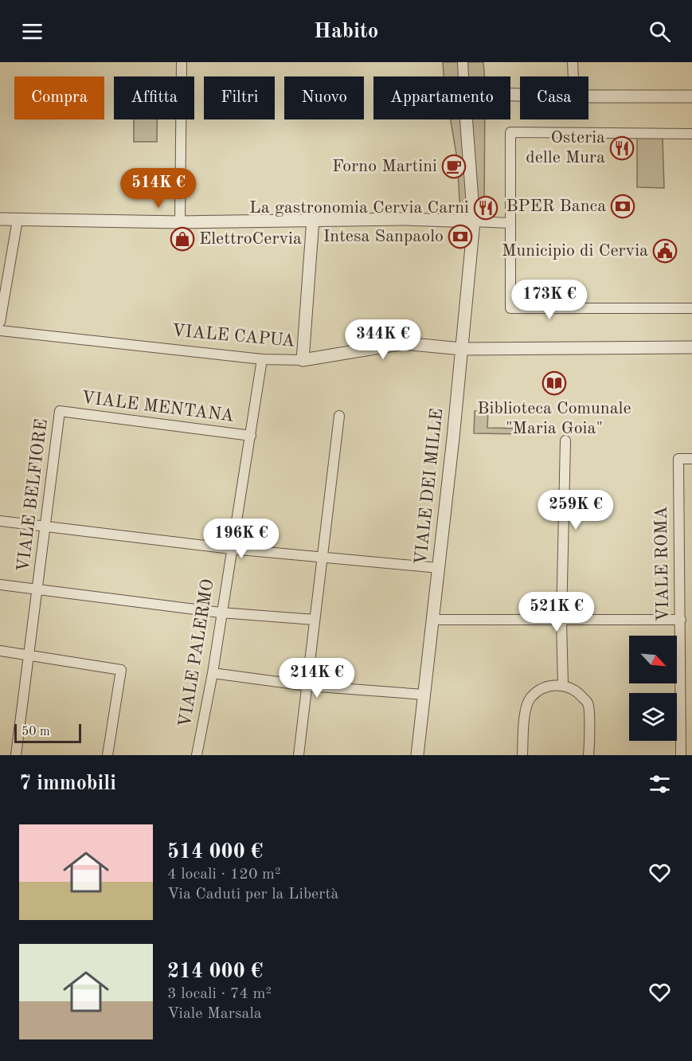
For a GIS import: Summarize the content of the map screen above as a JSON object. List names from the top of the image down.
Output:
{
  "streets": {
    "street": [
      "VIALE CAPUA",
      "VIALE MENTANA",
      "VIALE DEI MILLE",
      "VIALE BELFIORE",
      "VIALE ROMA",
      "VIALE PALERMO"
    ]
  },
  "crossings": [
    ["VIALE CAPUA", "VIALE DEI MILLE"],
    ["VIALE CAPUA", "VIALE PALERMO"],
    ["VIALE MENTANA", "VIALE BELFIORE"],
    ["VIALE MENTANA", "VIALE PALERMO"]
  ],
  "places": {
    "restaurant": ["Osteria delle Mura", "La gastronomia Cervia Carni"],
    "cafe": ["Forno Martini"],
    "bank": ["BPER Banca", "Intesa Sanpaolo"],
    "shop": ["ElettroCervia"],
    "public building": ["Municipio di Cervia"],
    "library": ["Biblioteca Comunale \"Maria Goia\""]
  },
  "scale_bar": "50 m",
  "north": "bottom right",
  "page": {
    "header": "Habito",
    "chip": [
      "Compra",
      "Affitta",
      "Filtri",
      "Nuovo",
      "Appartamento",
      "Casa"
    ],
    "price": [
      "514K €",
      "173K €",
      "344K €",
      "259K €",
      "196K €",
      "521K €",
      "214K €"
    ],
    "scale": "50 m",
    "heading": "7 immobili",
    "list": [
      {
        "name": "514 000 €",
        "note": "4 locali · 120 m² · Via Caduti per la Libertà"
      },
      {
        "name": "214 000 €",
        "note": "3 locali · 74 m² · Viale Marsala"
      }
    ]
  }
}
